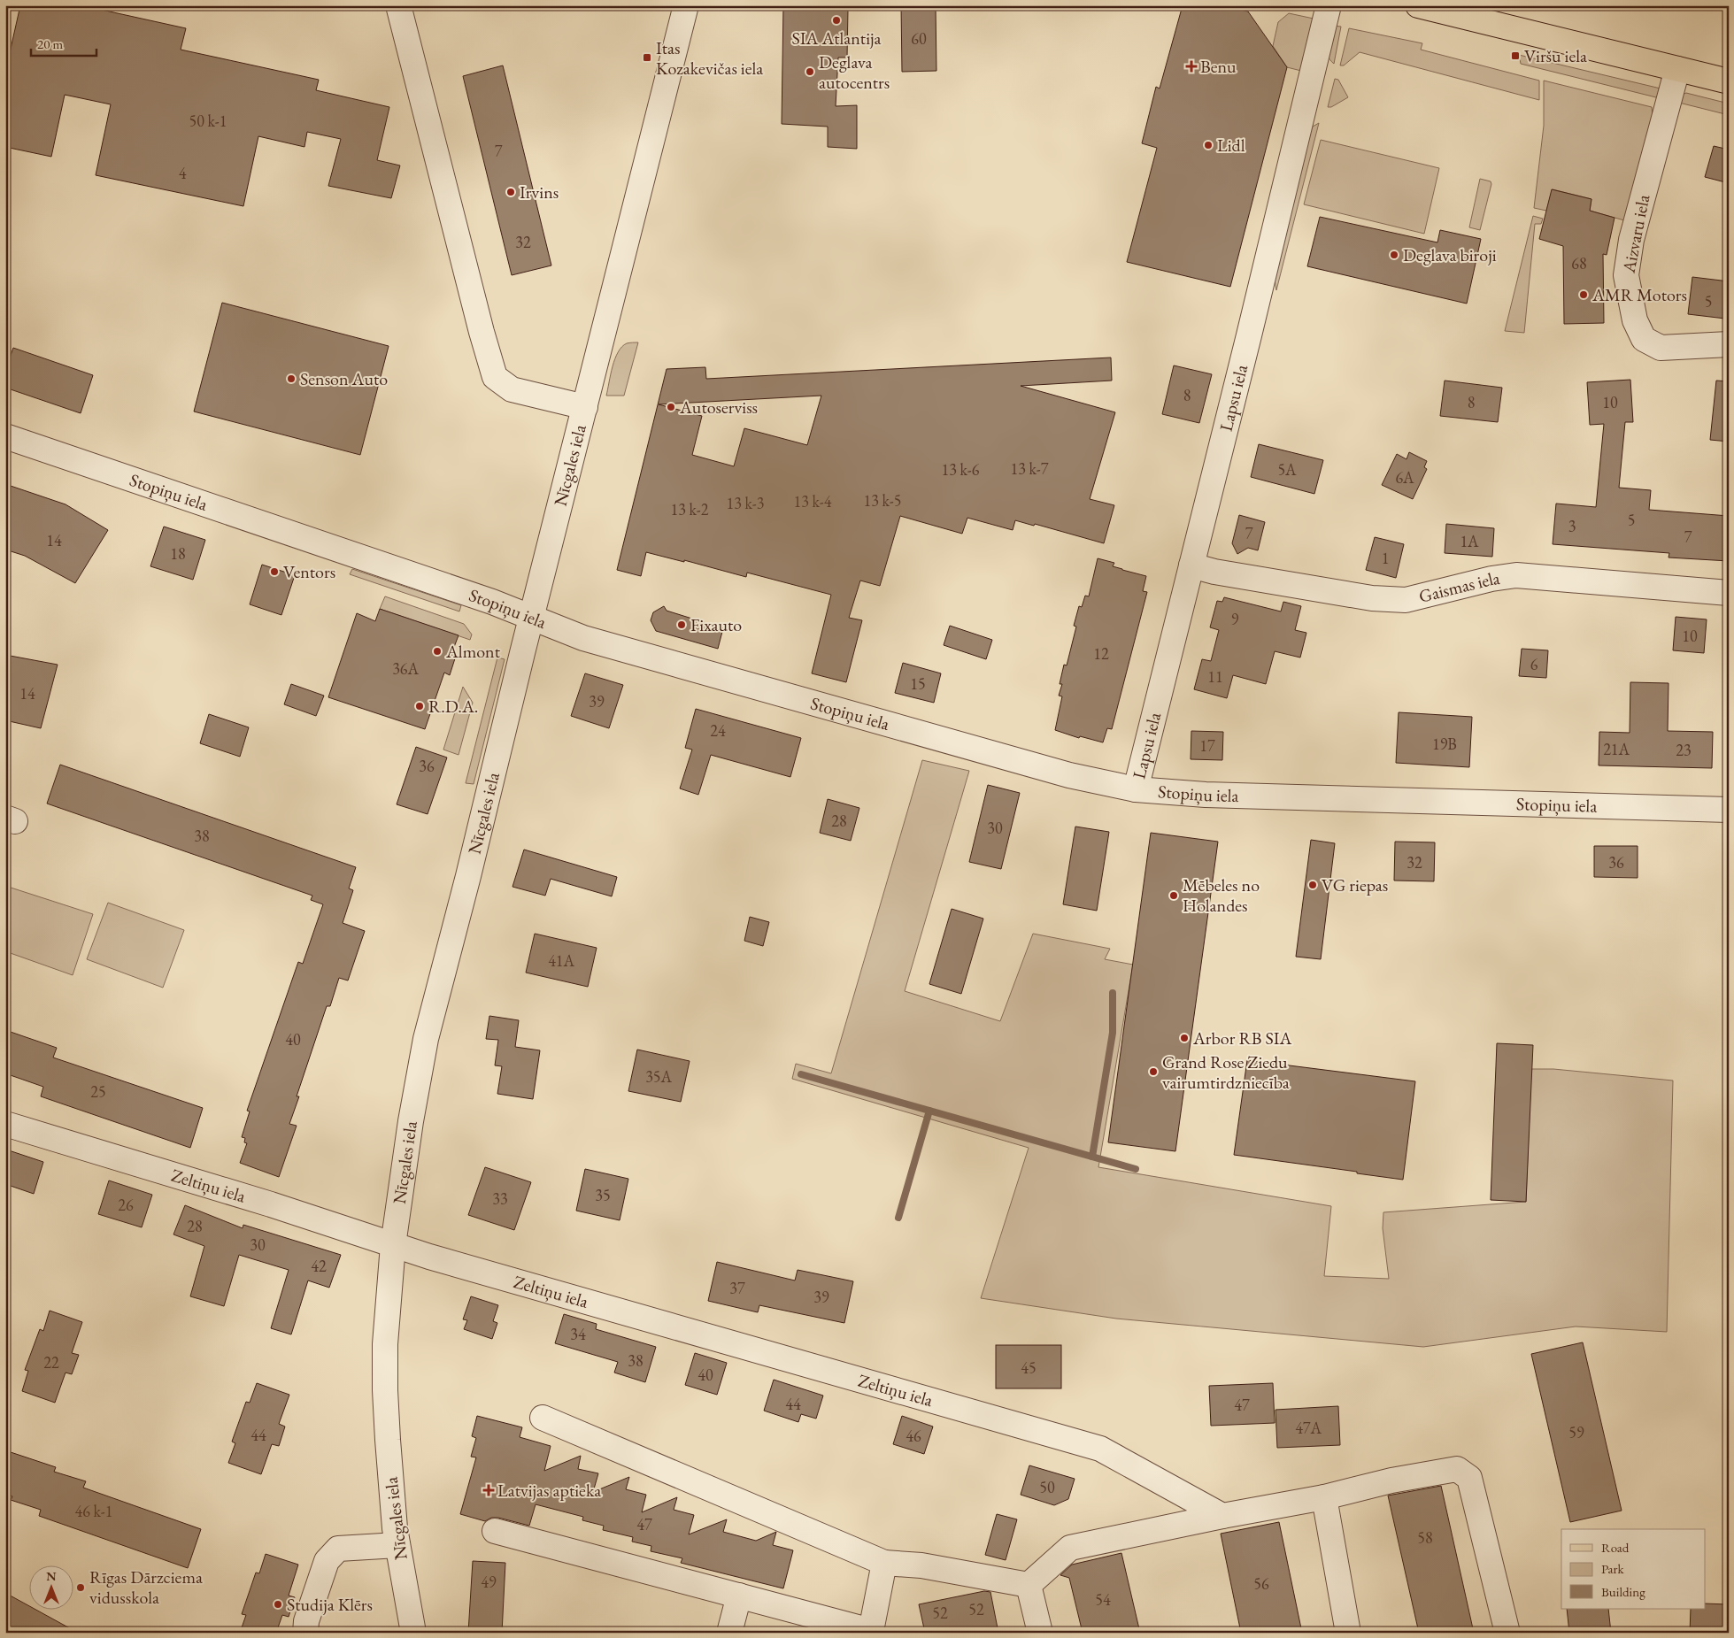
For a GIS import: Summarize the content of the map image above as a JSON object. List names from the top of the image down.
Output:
{
  "streets": {
    "street": [
      "Aizvaru iela",
      "Lapsu iela",
      "Nīcgales iela",
      "Stopiņu iela",
      "Gaismas iela",
      "Zeltiņu iela"
    ]
  },
  "crossings": [
    ["Lapsu iela", "Stopiņu iela"],
    ["Lapsu iela", "Gaismas iela"],
    ["Nīcgales iela", "Stopiņu iela"],
    ["Nīcgales iela", "Zeltiņu iela"]
  ],
  "places": {
    "other": [
      "SIA Atlantija",
      "Deglava autocentrs",
      "Lidl",
      "Irvins",
      "Deglava biroji",
      "AMR Motors",
      "Senson Auto",
      "Autoserviss",
      "Ventors",
      "Fixauto",
      "Almont",
      "R.D.A.",
      "VG riepas",
      "Mēbeles no Holandes",
      "Arbor RB SIA",
      "Grand Rose Ziedu vairumtirdzniecība",
      "Rīgas Dārzciema vidusskola",
      "Studija Klērs"
    ],
    "transit": ["Viršu iela", "Itas Kozakevičas iela"],
    "health": ["Benu", "Latvijas aptieka"]
  },
  "house_numbers": [
    "60",
    "50 k-1",
    "7",
    "4",
    "32",
    "68",
    "5",
    "8",
    "8",
    "10",
    "13 k-7",
    "13 k-6",
    "5A",
    "6A",
    "13 k-5",
    "13 k-4",
    "13 k-3",
    "13 k-2",
    "5",
    "3",
    "7",
    "7",
    "14",
    "1A",
    "18",
    "1",
    "9",
    "10",
    "12",
    "6",
    "36A",
    "11",
    "15",
    "14",
    "39",
    "24",
    "19B",
    "17",
    "21A",
    "23",
    "36",
    "28",
    "30",
    "38",
    "32",
    "36",
    "41A",
    "40",
    "35A",
    "25",
    "35",
    "33",
    "26",
    "28",
    "30",
    "42",
    "37",
    "39",
    "34",
    "38",
    "22",
    "45",
    "40",
    "44",
    "47",
    "47A",
    "59",
    "44",
    "46",
    "50",
    "46 k-1",
    "47",
    "58",
    "49",
    "56",
    "54",
    "52",
    "52"
  ],
  "legend": ["Road", "Park", "Building"],
  "scale_bar": "20 m",
  "north": "top"
}
